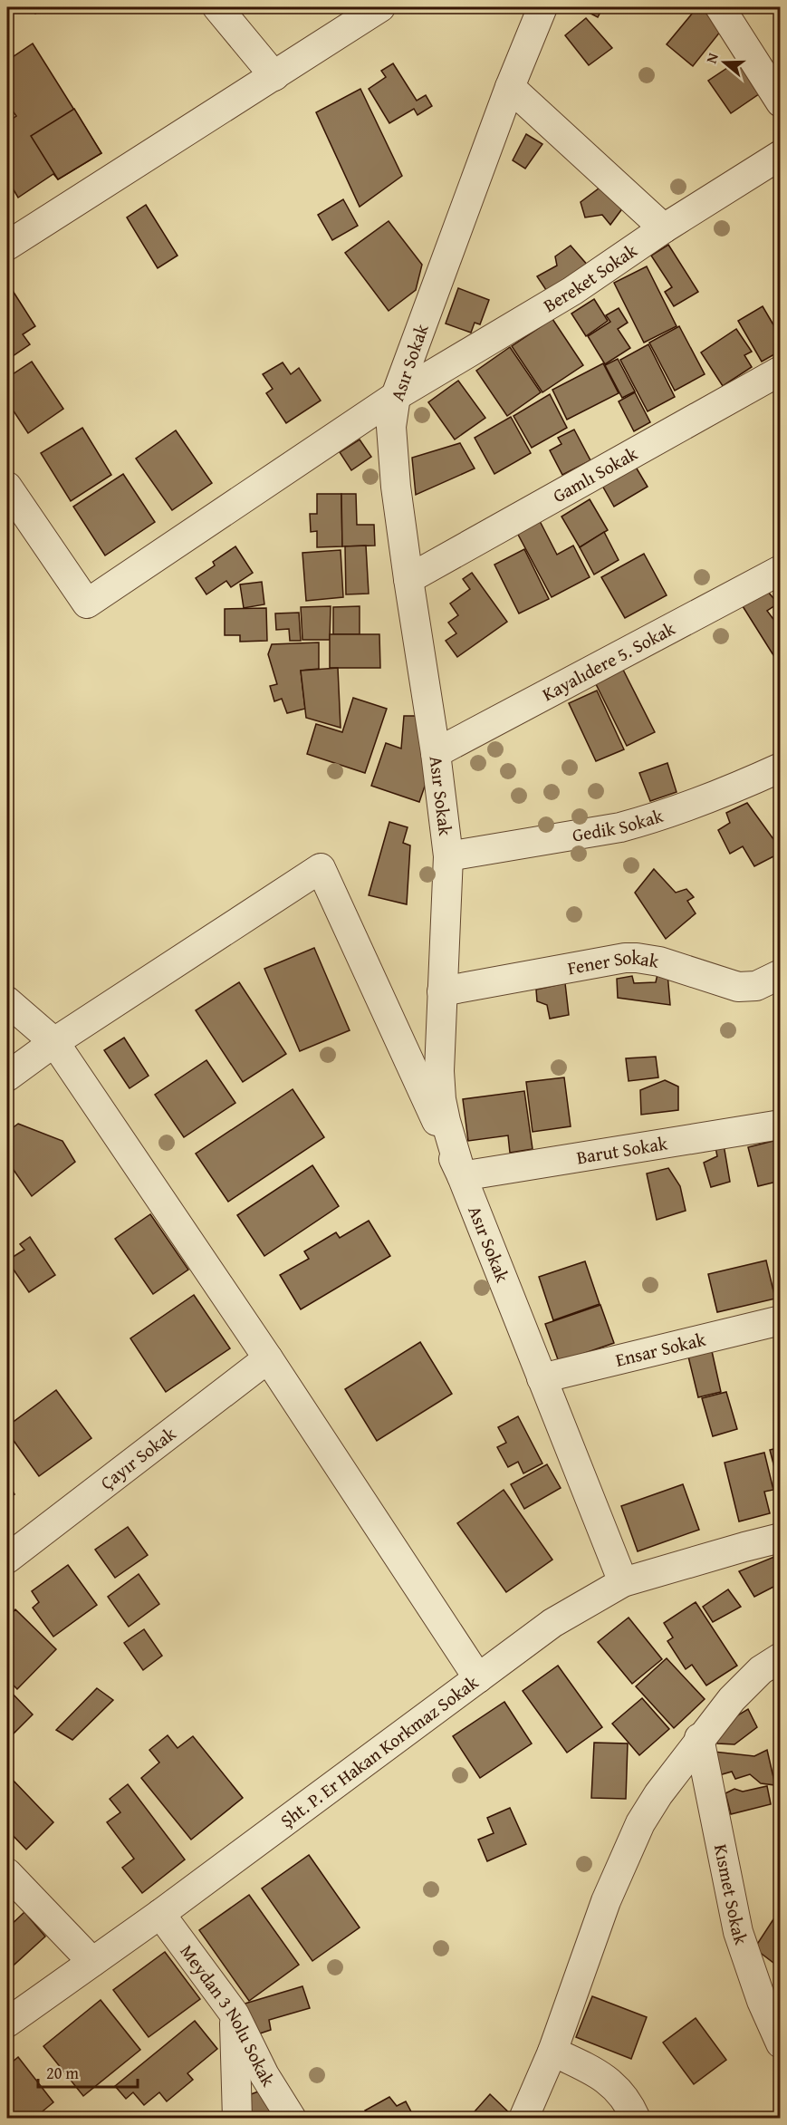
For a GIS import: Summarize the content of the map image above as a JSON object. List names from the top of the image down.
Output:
{
  "streets": {
    "street": [
      "Bereket Sokak",
      "Asır Sokak",
      "Gamlı Sokak",
      "Kayalıdere 5. Sokak",
      "Gedik Sokak",
      "Fener Sokak",
      "Barut Sokak",
      "Ensar Sokak",
      "Çayır Sokak",
      "Şht. P. Er Hakan Korkmaz Sokak",
      "Kısmet Sokak",
      "Meydan 3 Nolu Sokak"
    ]
  },
  "crossings": [
    ["Bereket Sokak", "Asır Sokak"],
    ["Asır Sokak", "Gamlı Sokak"],
    ["Asır Sokak", "Kayalıdere 5. Sokak"],
    ["Asır Sokak", "Gedik Sokak"],
    ["Asır Sokak", "Fener Sokak"],
    ["Asır Sokak", "Barut Sokak"],
    ["Asır Sokak", "Ensar Sokak"],
    ["Asır Sokak", "Şht. P. Er Hakan Korkmaz Sokak"],
    ["Şht. P. Er Hakan Korkmaz Sokak", "Meydan 3 Nolu Sokak"]
  ],
  "scale_bar": "20 m",
  "north": "left"
}
